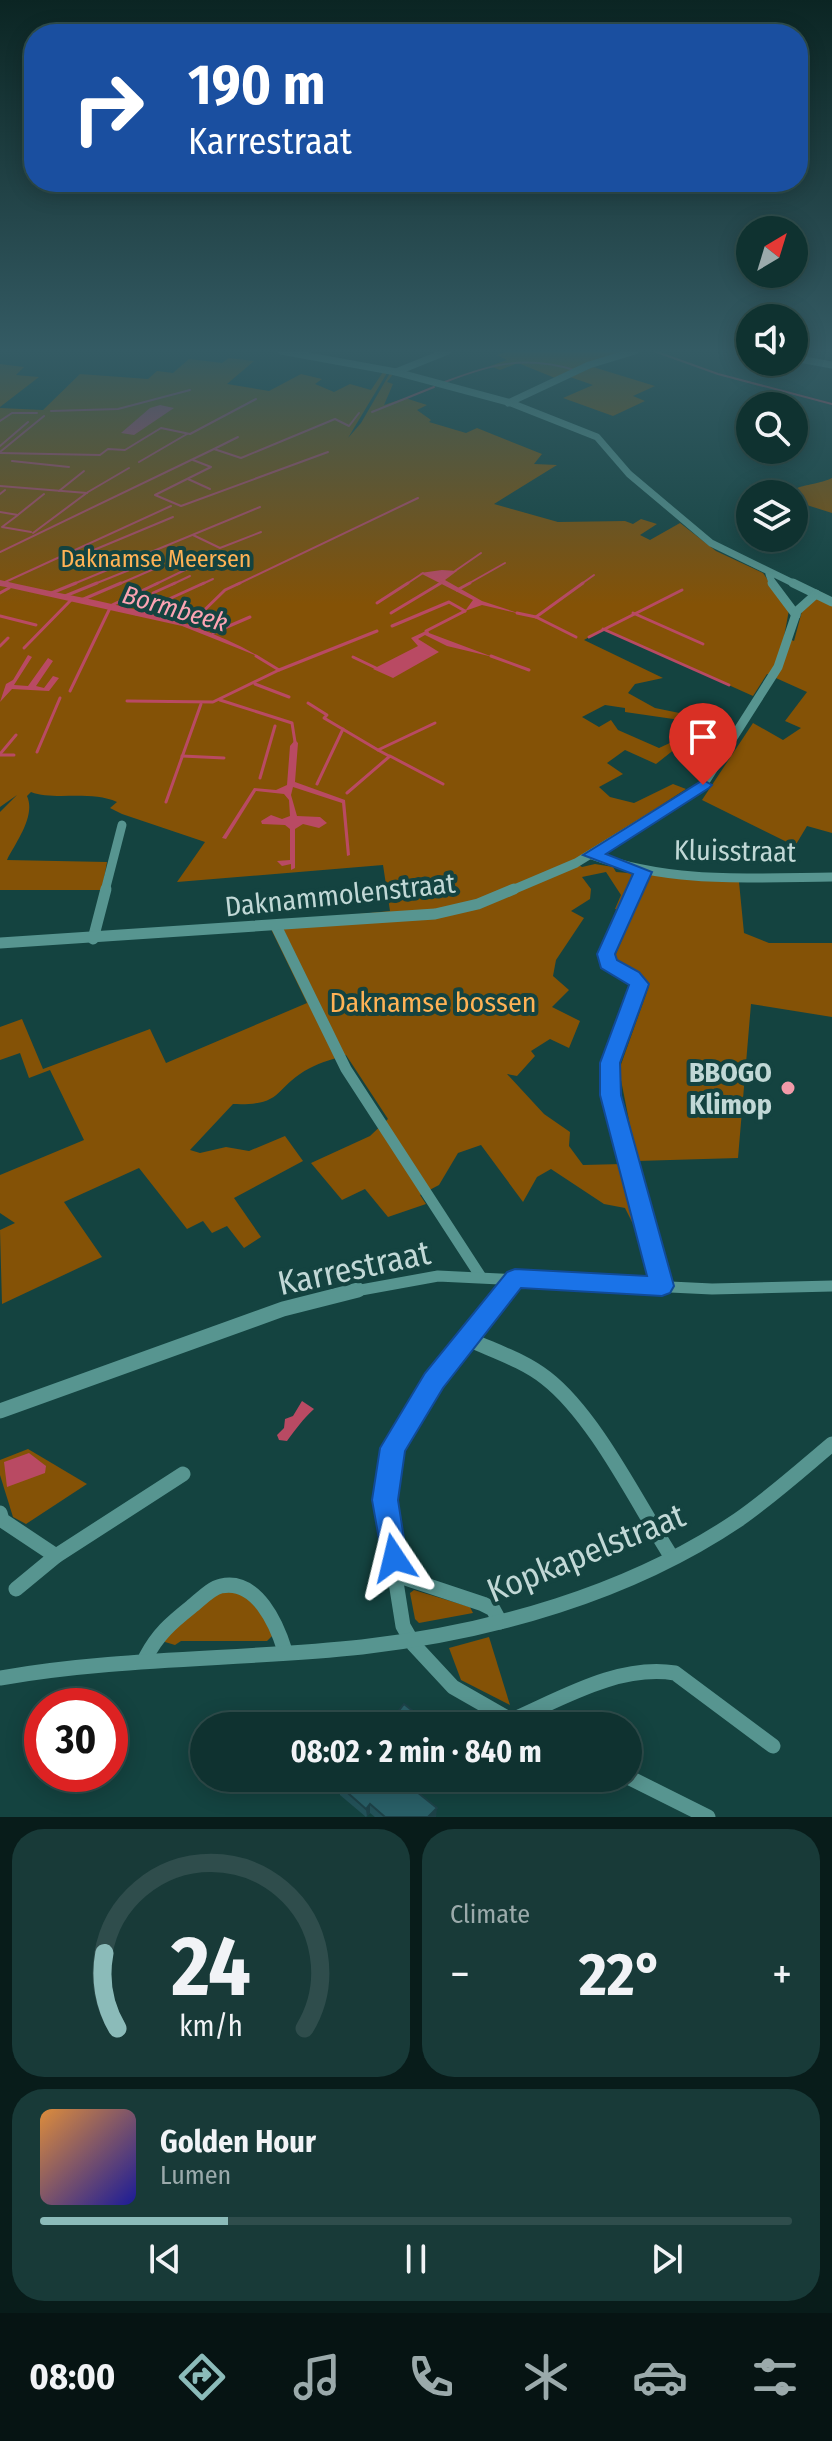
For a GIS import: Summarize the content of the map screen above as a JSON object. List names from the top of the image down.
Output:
{
  "streets": {
    "street": [
      "Kluisstraat",
      "Daknammolenstraat",
      "Karrestraat",
      "Kopkapelstraat"
    ]
  },
  "crossings": [
    ["Kluisstraat", "Daknammolenstraat"]
  ],
  "water": ["Bormbeek"],
  "parks": ["Daknamse Meersen", "Daknamse bossen"],
  "places": ["BBOGO Klimop"],
  "north": "top right",
  "page": {
    "turn": ["190 m", "Karrestraat"],
    "limit": "30",
    "trip": "08:02 · 2 min · 840 m",
    "tile": "Climate",
    "heat": ["−", "22°", "+"],
    "song": ["Golden Hour", "Lumen"],
    "tabs": "08:00",
    "gauge": ["24", "km/h"]
  }
}
